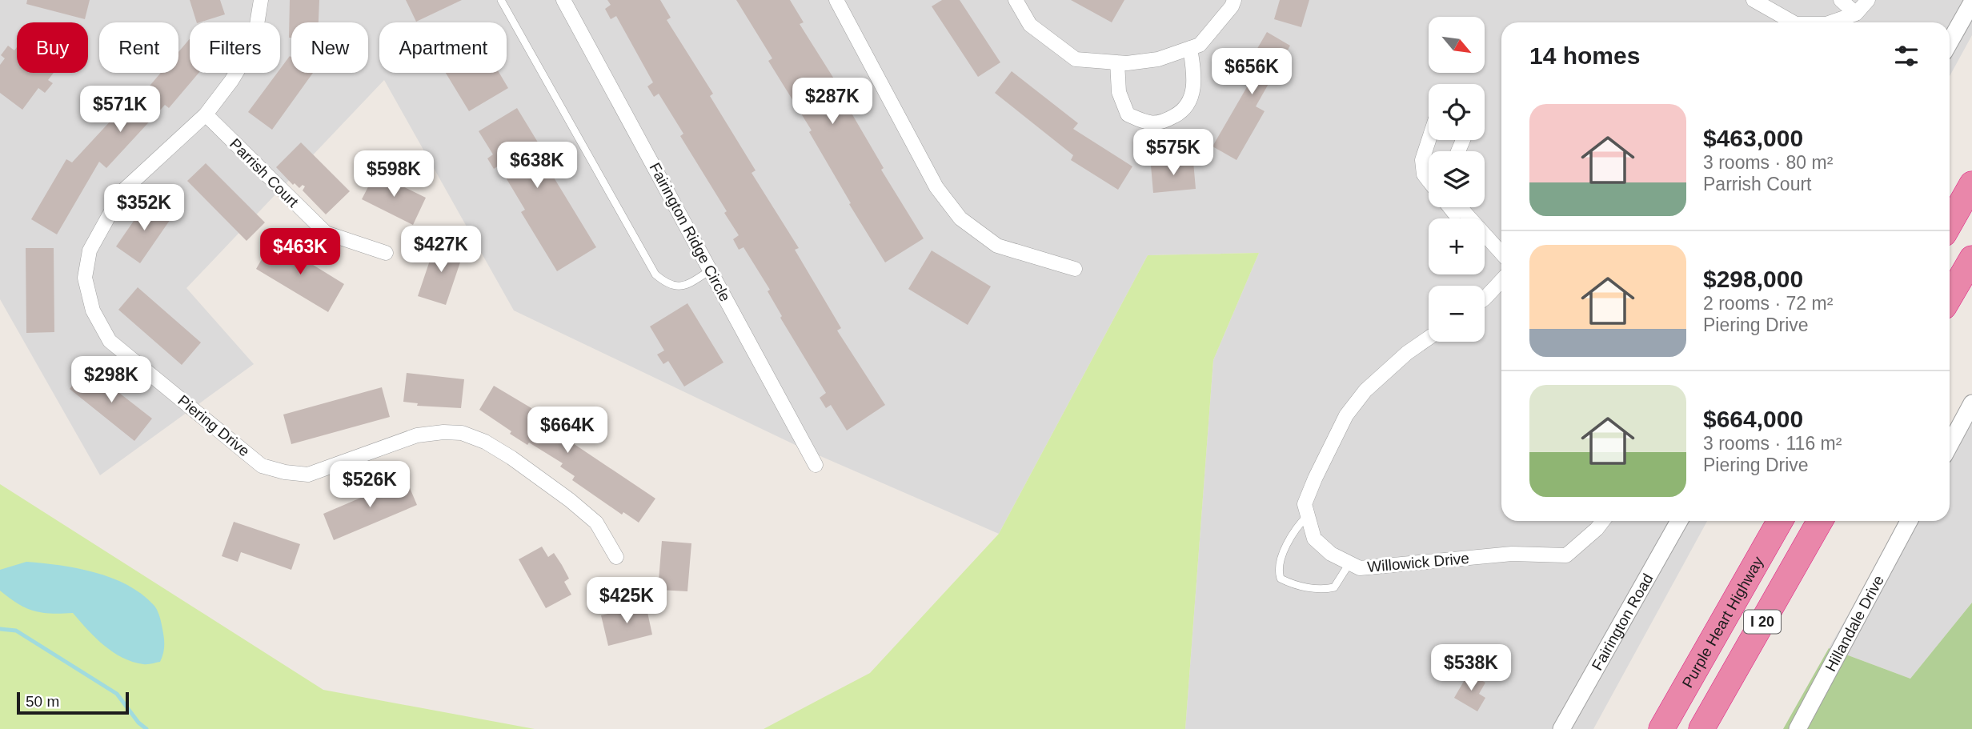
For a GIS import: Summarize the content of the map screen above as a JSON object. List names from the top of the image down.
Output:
{
  "streets": {
    "highway": ["Purple Heart Highway", "I 20"],
    "street": [
      "Parrish Court",
      "Fairington Ridge Circle",
      "Piering Drive",
      "Willowick Drive",
      "Fairington Road",
      "Hillandale Drive"
    ]
  },
  "crossings": [
    ["Parrish Court", "Piering Drive"]
  ],
  "scale_bar": "50 m",
  "north": "bottom right",
  "page": {
    "map_buttons": ["+", "−"],
    "chip": [
      "Buy",
      "Rent",
      "Filters",
      "New",
      "Apartment"
    ],
    "heading": "14 homes",
    "price": [
      "$656K",
      "$287K",
      "$571K",
      "$575K",
      "$638K",
      "$598K",
      "$352K",
      "$427K",
      "$463K",
      "$298K",
      "$664K",
      "$526K",
      "$425K",
      "$538K"
    ],
    "list": [
      {
        "name": "$463,000",
        "note": "3 rooms · 80 m² · Parrish Court"
      },
      {
        "name": "$298,000",
        "note": "2 rooms · 72 m² · Piering Drive"
      },
      {
        "name": "$664,000",
        "note": "3 rooms · 116 m² · Piering Drive"
      }
    ],
    "scale": "50 m"
  }
}
